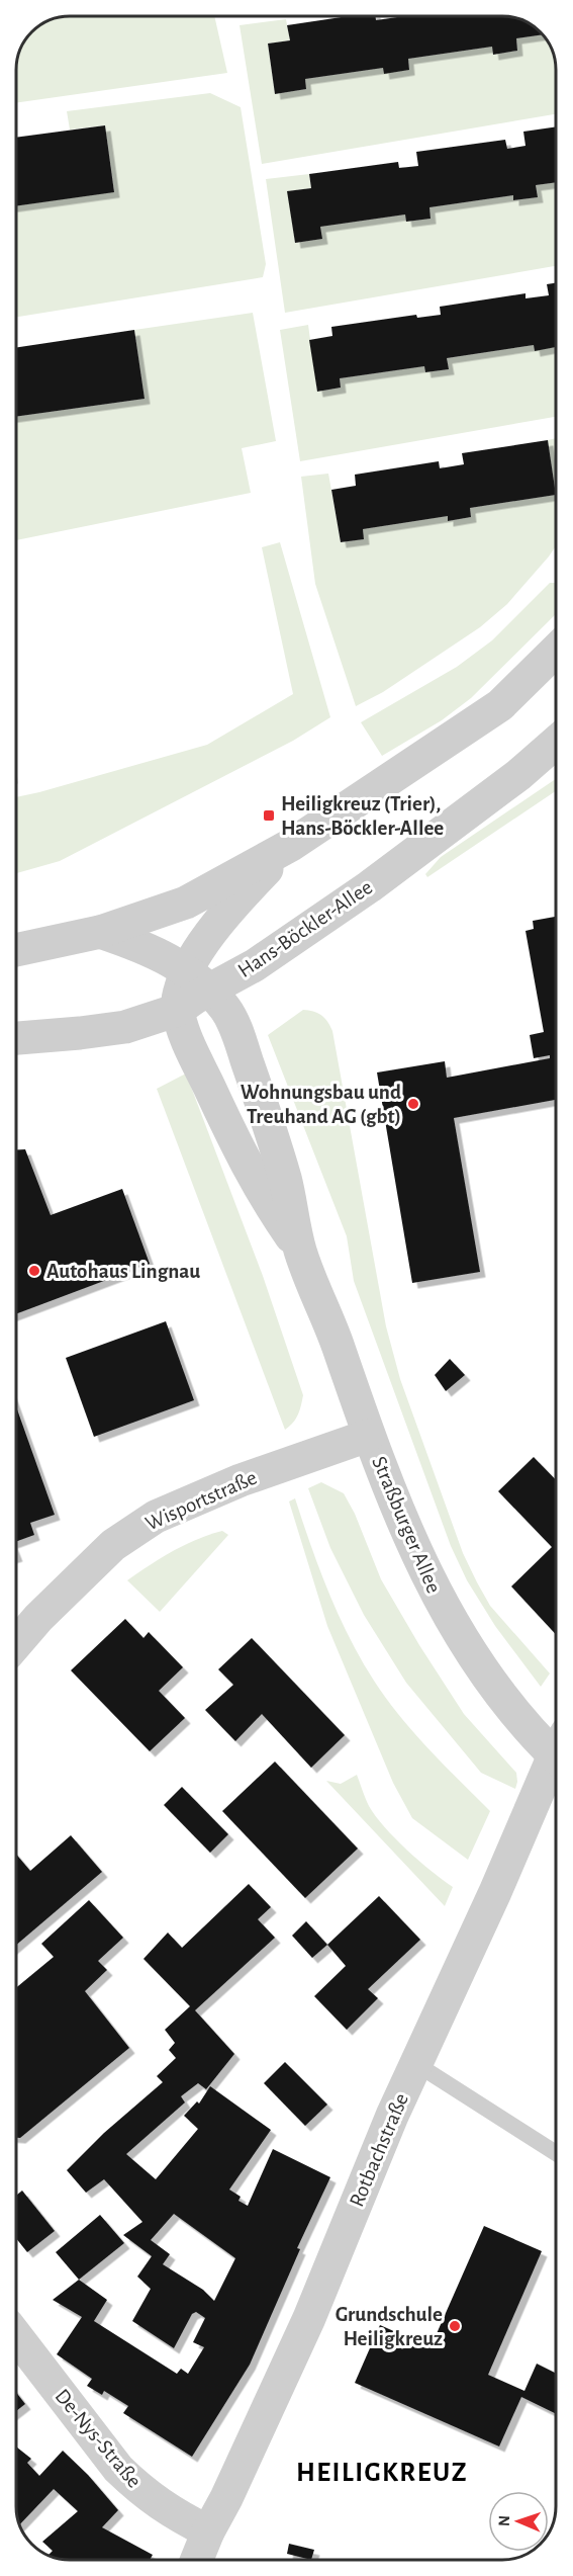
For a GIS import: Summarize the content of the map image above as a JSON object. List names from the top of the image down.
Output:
{
  "streets": {
    "street": [
      "Hans-Böckler-Allee",
      "Wisportstraße",
      "Straßburger Allee",
      "Rotbachstraße",
      "De-Nys-Straße"
    ]
  },
  "crossings": [
    ["Hans-Böckler-Allee", "Straßburger Allee"],
    ["Wisportstraße", "Straßburger Allee"],
    ["Rotbachstraße", "De-Nys-Straße"]
  ],
  "districts": ["HEILIGKREUZ"],
  "places": {
    "transit": ["Heiligkreuz (Trier), Hans-Böckler-Allee"],
    "other": ["Wohnungsbau und Treuhand AG (gbt)", "Autohaus Lingnau", "Grundschule Heiligkreuz"]
  },
  "north": "left"
}
